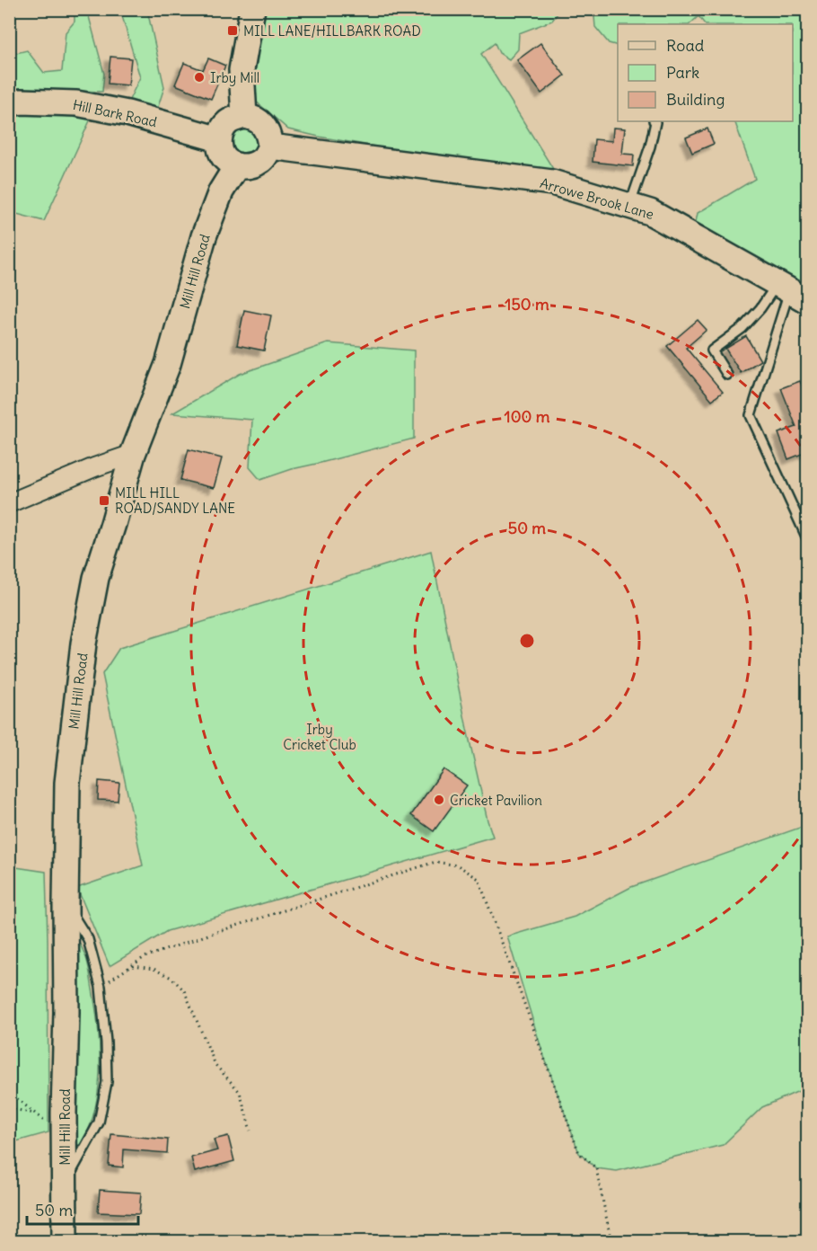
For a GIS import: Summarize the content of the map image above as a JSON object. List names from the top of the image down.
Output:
{
  "streets": {
    "street": ["Hill Bark Road", "Arrowe Brook Lane", "Mill Hill Road"]
  },
  "crossings": [
    ["Hill Bark Road", "Arrowe Brook Lane"],
    ["Hill Bark Road", "Mill Hill Road"],
    ["Arrowe Brook Lane", "Mill Hill Road"]
  ],
  "parks": ["Irby Cricket Club"],
  "places": {
    "transit": ["MILL LANE/HILLBARK ROAD", "MILL HILL ROAD/SANDY LANE"],
    "other": ["Irby Mill", "Cricket Pavilion"]
  },
  "legend": ["Road", "Park", "Building"],
  "scale_bar": "50 m",
  "rings": ["150 m", "100 m", "50 m"]
}
